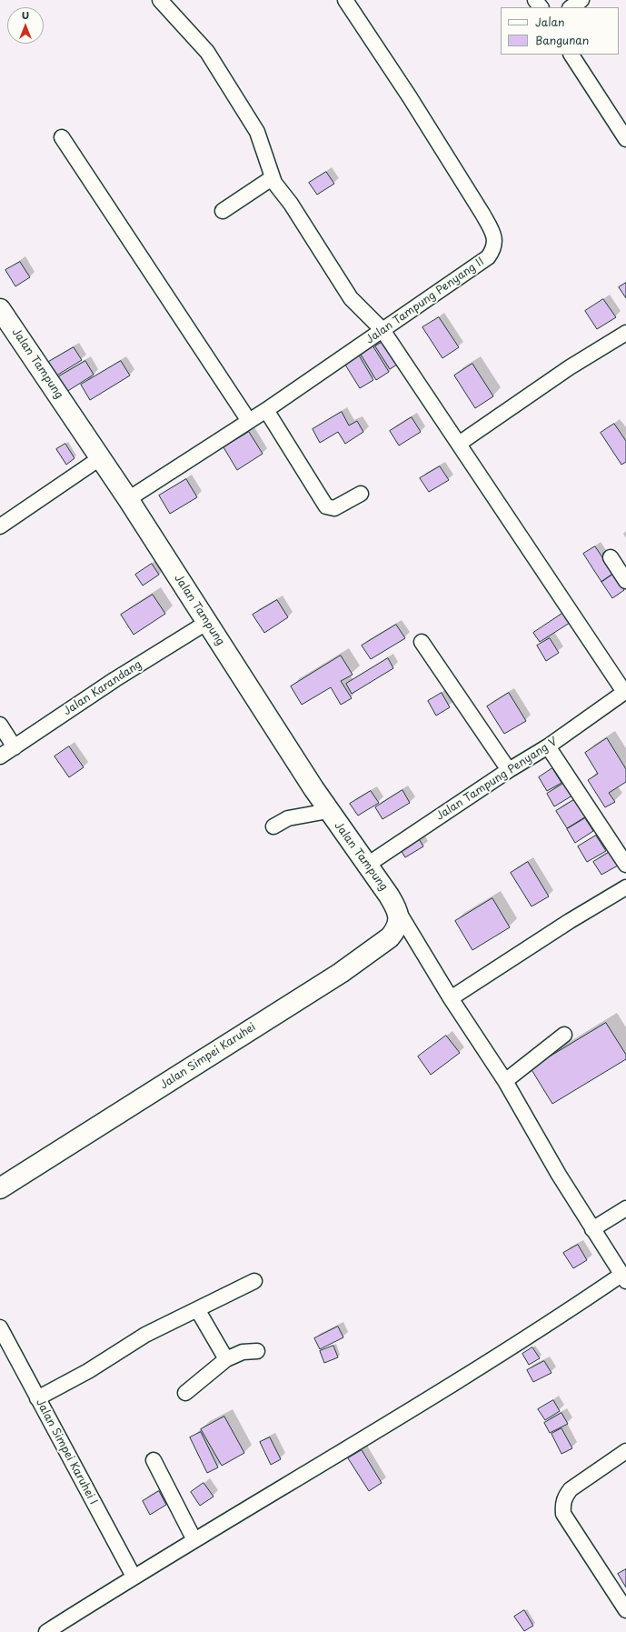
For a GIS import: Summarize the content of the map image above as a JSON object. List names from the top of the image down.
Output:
{
  "streets": {
    "main road": ["Jalan Tampung", "Jalan Simpei Karuhei"],
    "street": [
      "Jalan Tampung Penyang II",
      "Jalan Karandang",
      "Jalan Tampung Penyang V",
      "Jalan Simpei Karuhei I"
    ]
  },
  "crossings": [
    ["Jalan Tampung Penyang II", "Jalan Tampung"],
    ["Jalan Tampung", "Jalan Karandang"],
    ["Jalan Tampung", "Jalan Tampung Penyang V"],
    ["Jalan Tampung", "Jalan Simpei Karuhei"]
  ],
  "legend": ["Jalan", "Bangunan"],
  "north": "top"
}
